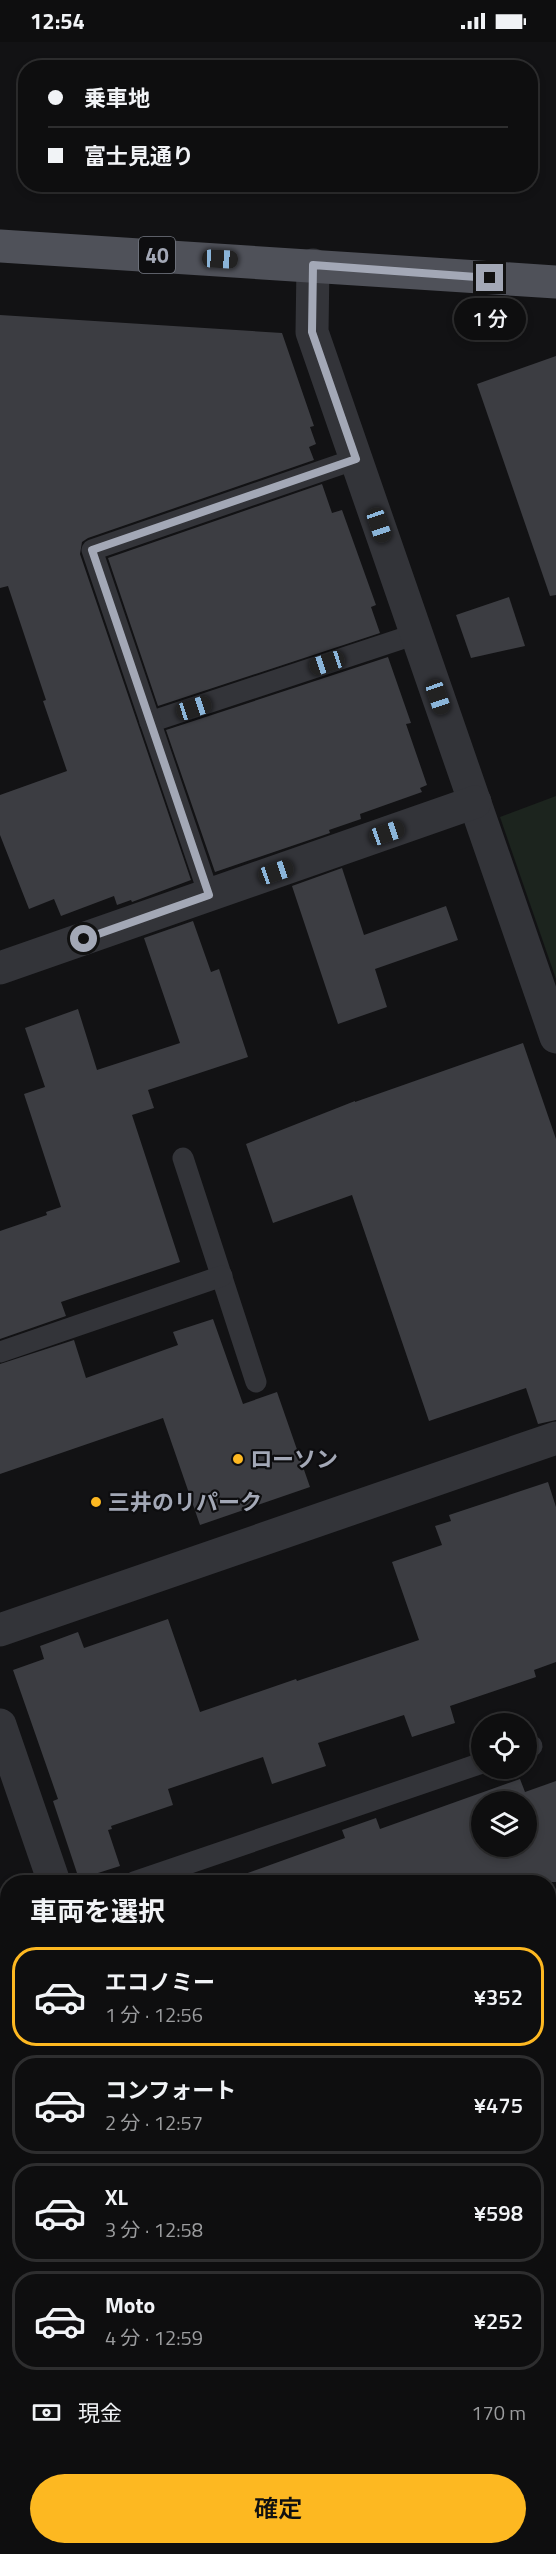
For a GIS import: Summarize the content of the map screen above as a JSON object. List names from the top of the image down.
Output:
{
  "streets": {
    "main road": ["40"]
  },
  "places": ["ローソン", "三井のリパーク"],
  "page": {
    "status": "12:54",
    "banner": ["乗車地", "富士見通り"],
    "bubble": "1 分",
    "heading": "車両を選択",
    "list": [
      {
        "name": "エコノミー",
        "note": "1 分 · 12:56",
        "value": "¥352"
      },
      {
        "name": "コンフォート",
        "note": "2 分 · 12:57",
        "value": "¥475"
      },
      {
        "name": "XL",
        "note": "3 分 · 12:58",
        "value": "¥598"
      },
      {
        "name": "Moto",
        "note": "4 分 · 12:59",
        "value": "¥252"
      }
    ],
    "pay": ["現金", "170 m"],
    "buttons": "確定"
  }
}
